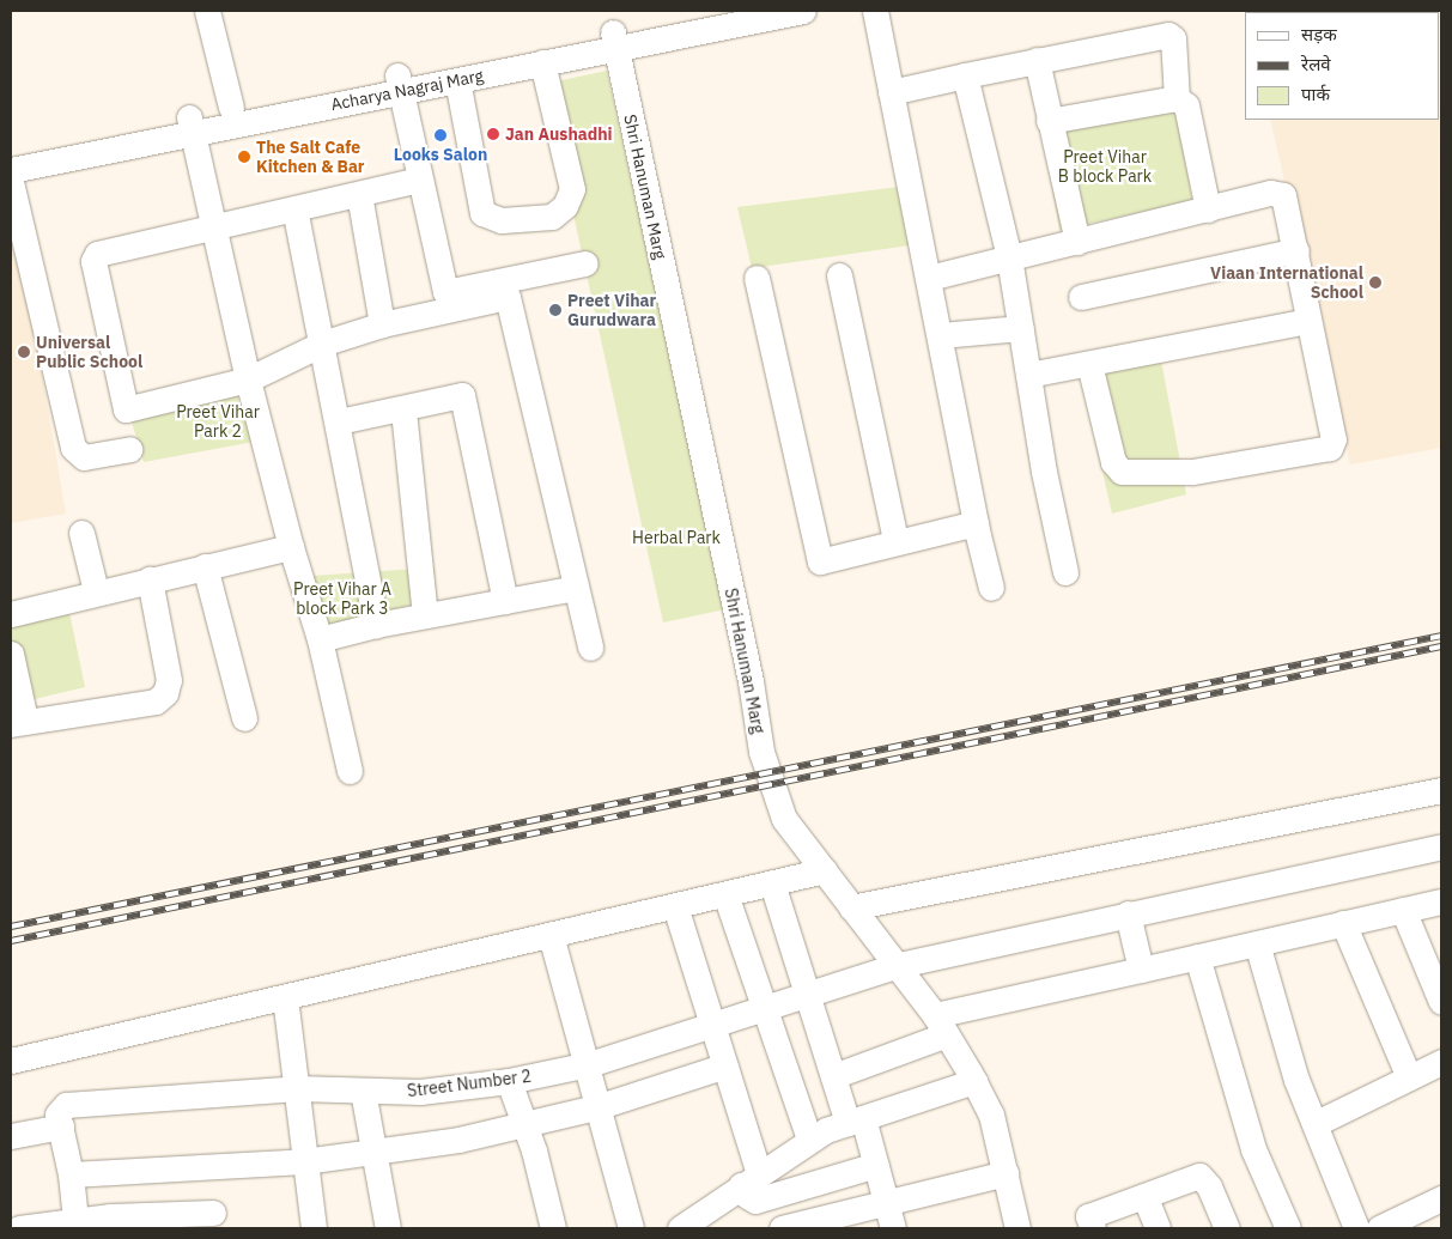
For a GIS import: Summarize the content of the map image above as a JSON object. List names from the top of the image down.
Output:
{
  "streets": {
    "street": ["Acharya Nagraj Marg", "Shri Hanuman Marg", "Street Number 2"]
  },
  "crossings": [
    ["Acharya Nagraj Marg", "Shri Hanuman Marg"],
    ["Shri Hanuman Marg", "Street Number 2"]
  ],
  "parks": [
    "Preet Vihar B block Park",
    "Preet Vihar Park 2",
    "Herbal Park",
    "Preet Vihar A block Park 3"
  ],
  "places": [
    "Jan Aushadhi",
    "Looks Salon",
    "The Salt Cafe Kitchen & Bar",
    "Viaan International School",
    "Preet Vihar Gurudwara",
    "Universal Public School"
  ],
  "legend": ["सड़क", "रेलवे", "पार्क"]
}
